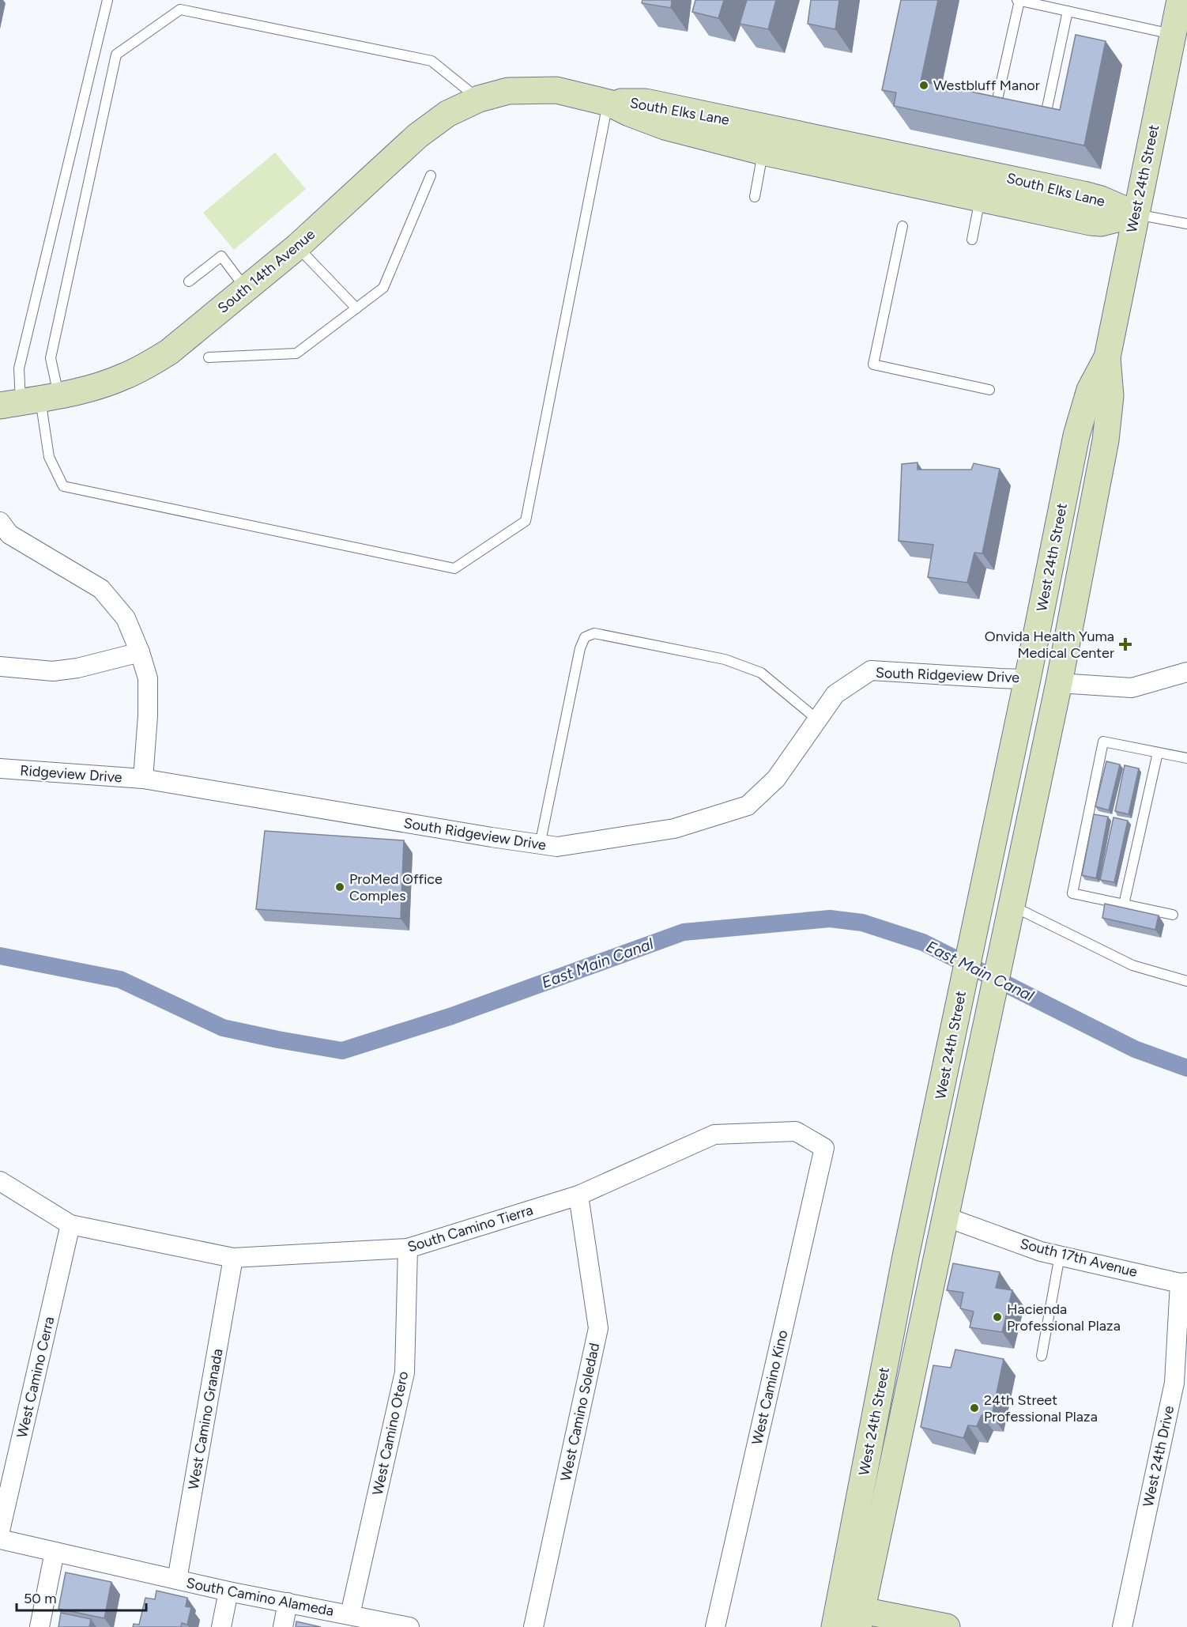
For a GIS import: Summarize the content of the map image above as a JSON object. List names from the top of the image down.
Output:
{
  "streets": {
    "main road": ["South Elks Lane", "West 24th Street", "South 14th Avenue"],
    "street": [
      "South Ridgeview Drive",
      "Ridgeview Drive",
      "South Camino Tierra",
      "South 17th Avenue",
      "West Camino Cerra",
      "West Camino Kino",
      "West Camino Soledad",
      "West Camino Granada",
      "West Camino Otero",
      "West 24th Drive",
      "South Camino Alameda"
    ]
  },
  "crossings": [
    ["South Elks Lane", "West 24th Street"],
    ["South Elks Lane", "South 14th Avenue"],
    ["West 24th Street", "South Ridgeview Drive"],
    ["West 24th Street", "South 17th Avenue"],
    ["South Ridgeview Drive", "Ridgeview Drive"],
    ["South Camino Tierra", "West Camino Cerra"],
    ["South Camino Tierra", "West Camino Kino"],
    ["South Camino Tierra", "West Camino Soledad"],
    ["South Camino Tierra", "West Camino Granada"],
    ["South Camino Tierra", "West Camino Otero"],
    ["South 17th Avenue", "West 24th Drive"],
    ["West Camino Granada", "South Camino Alameda"],
    ["West Camino Otero", "South Camino Alameda"]
  ],
  "water": ["East Main Canal"],
  "places": {
    "other": [
      "Westbluff Manor",
      "ProMed Office Comples",
      "Hacienda Professional Plaza",
      "24th Street Professional Plaza"
    ],
    "health": ["Onvida Health Yuma Medical Center"]
  },
  "scale_bar": "50 m"
}
